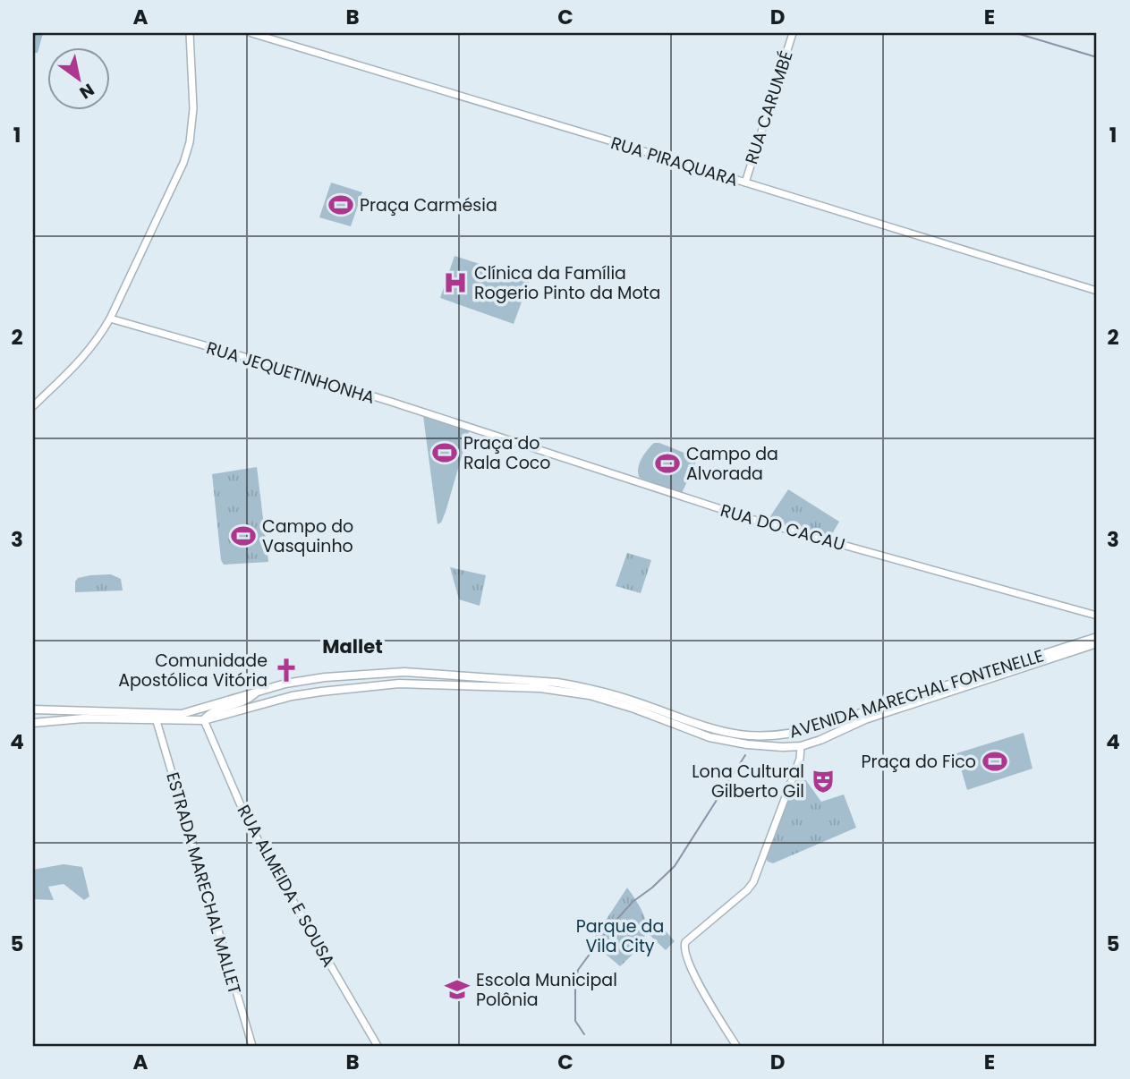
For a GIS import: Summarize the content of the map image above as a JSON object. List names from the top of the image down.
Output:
{
  "streets": {
    "main road": ["AVENIDA MARECHAL FONTENELLE"],
    "street": [
      "RUA CARUMBÉ",
      "RUA PIRAQUARA",
      "RUA JEQUETINHONHA",
      "RUA DO CACAU",
      "ESTRADA MARECHAL MALLET",
      "RUA ALMEIDA E SOUSA"
    ]
  },
  "crossings": [
    ["RUA CARUMBÉ", "RUA PIRAQUARA"],
    ["RUA JEQUETINHONHA", "RUA DO CACAU"],
    ["AVENIDA MARECHAL FONTENELLE", "ESTRADA MARECHAL MALLET"],
    ["AVENIDA MARECHAL FONTENELLE", "RUA ALMEIDA E SOUSA"]
  ],
  "districts": ["Mallet"],
  "parks": ["Parque da Vila City"],
  "places": {
    "sports": [
      "Praça Carmésia",
      "Praça do Rala Coco",
      "Campo da Alvorada",
      "Campo do Vasquinho",
      "Praça do Fico"
    ],
    "hospital": ["Clínica da Família Rogerio Pinto da Mota"],
    "church": ["Comunidade Apostólica Vitória"],
    "theatre": ["Lona Cultural Gilberto Gil"],
    "school or university": ["Escola Municipal Polônia"]
  },
  "north": "bottom right",
  "grid": {
    "columns": [
      "A",
      "B",
      "C",
      "D",
      "E"
    ],
    "rows": [
      "1",
      "2",
      "3",
      "4",
      "5"
    ]
  }
}
